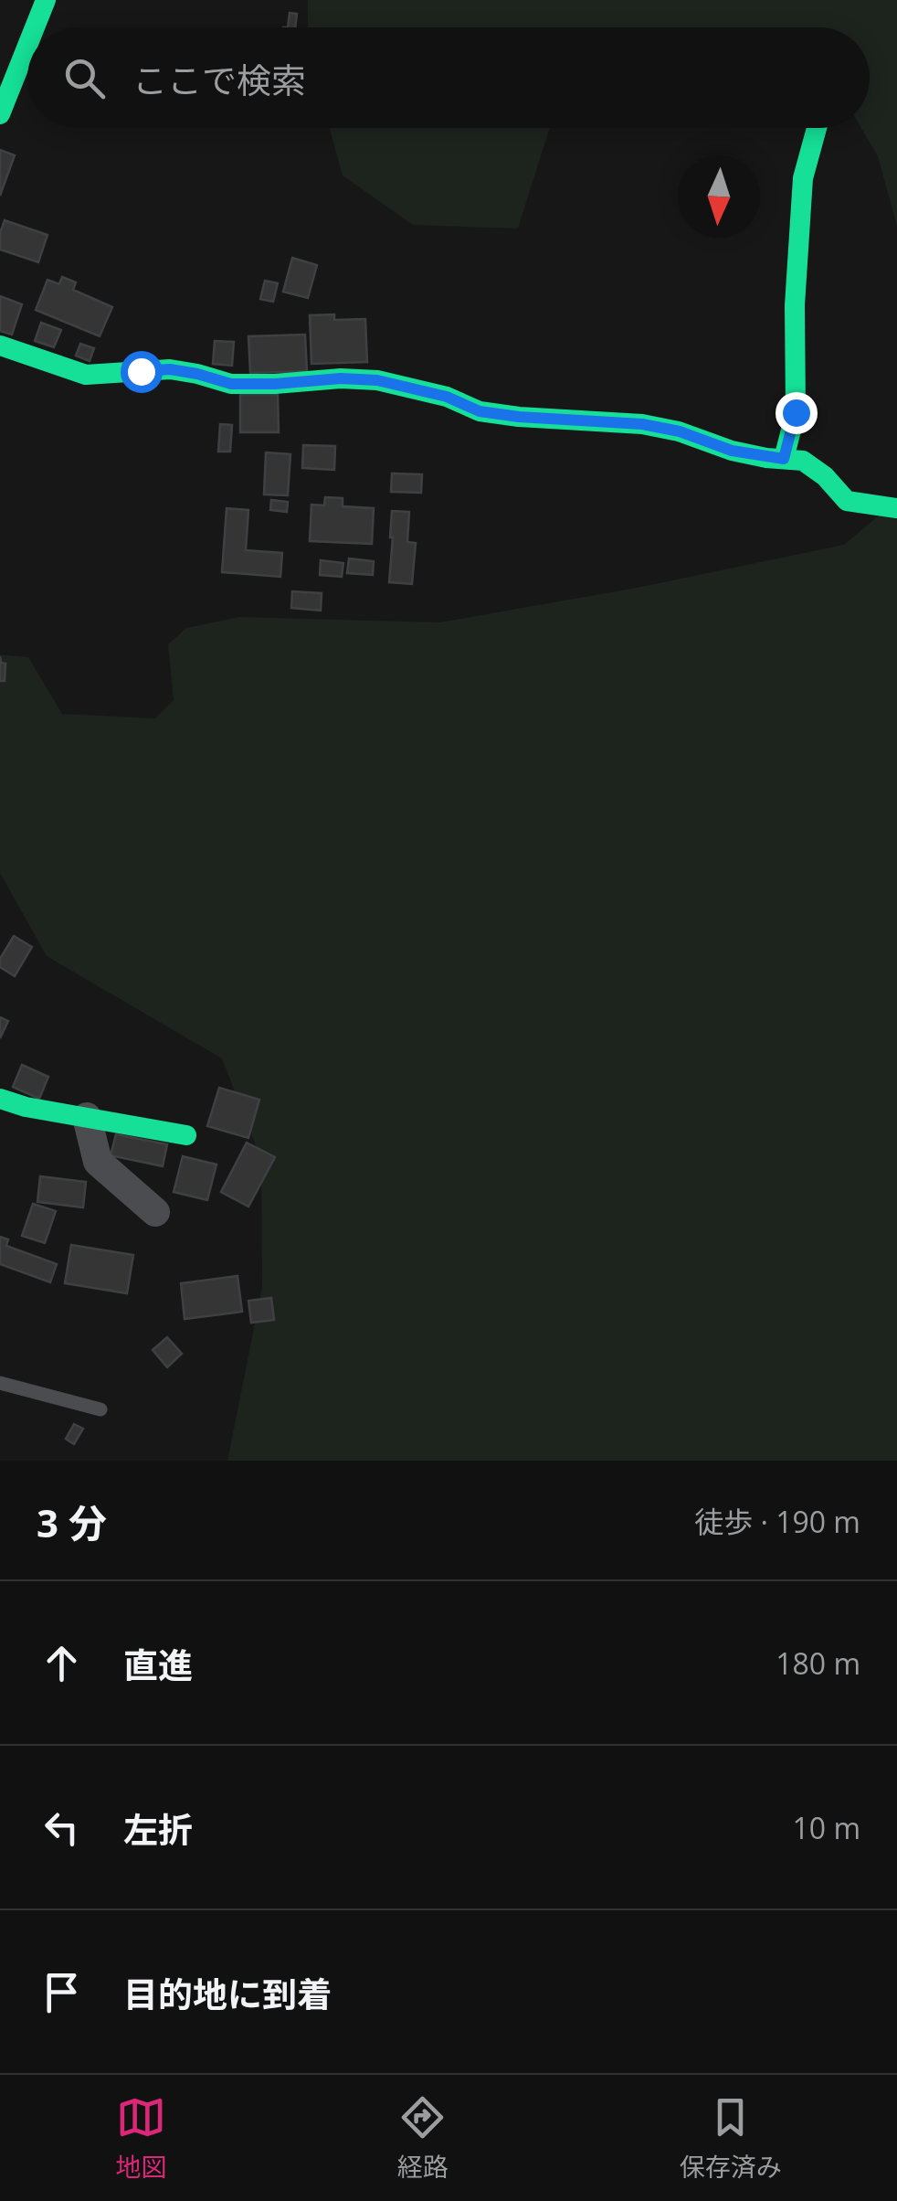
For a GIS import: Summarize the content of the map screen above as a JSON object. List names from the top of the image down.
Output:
{
  "north": "bottom",
  "page": {
    "search": "ここで検索",
    "heading": ["3 分", "徒歩 · 190 m"],
    "list": [
      ["直進", "180 m"],
      ["左折", "10 m"],
      "目的地に到着"
    ],
    "nav": ["地図", "経路", "保存済み"]
  }
}
